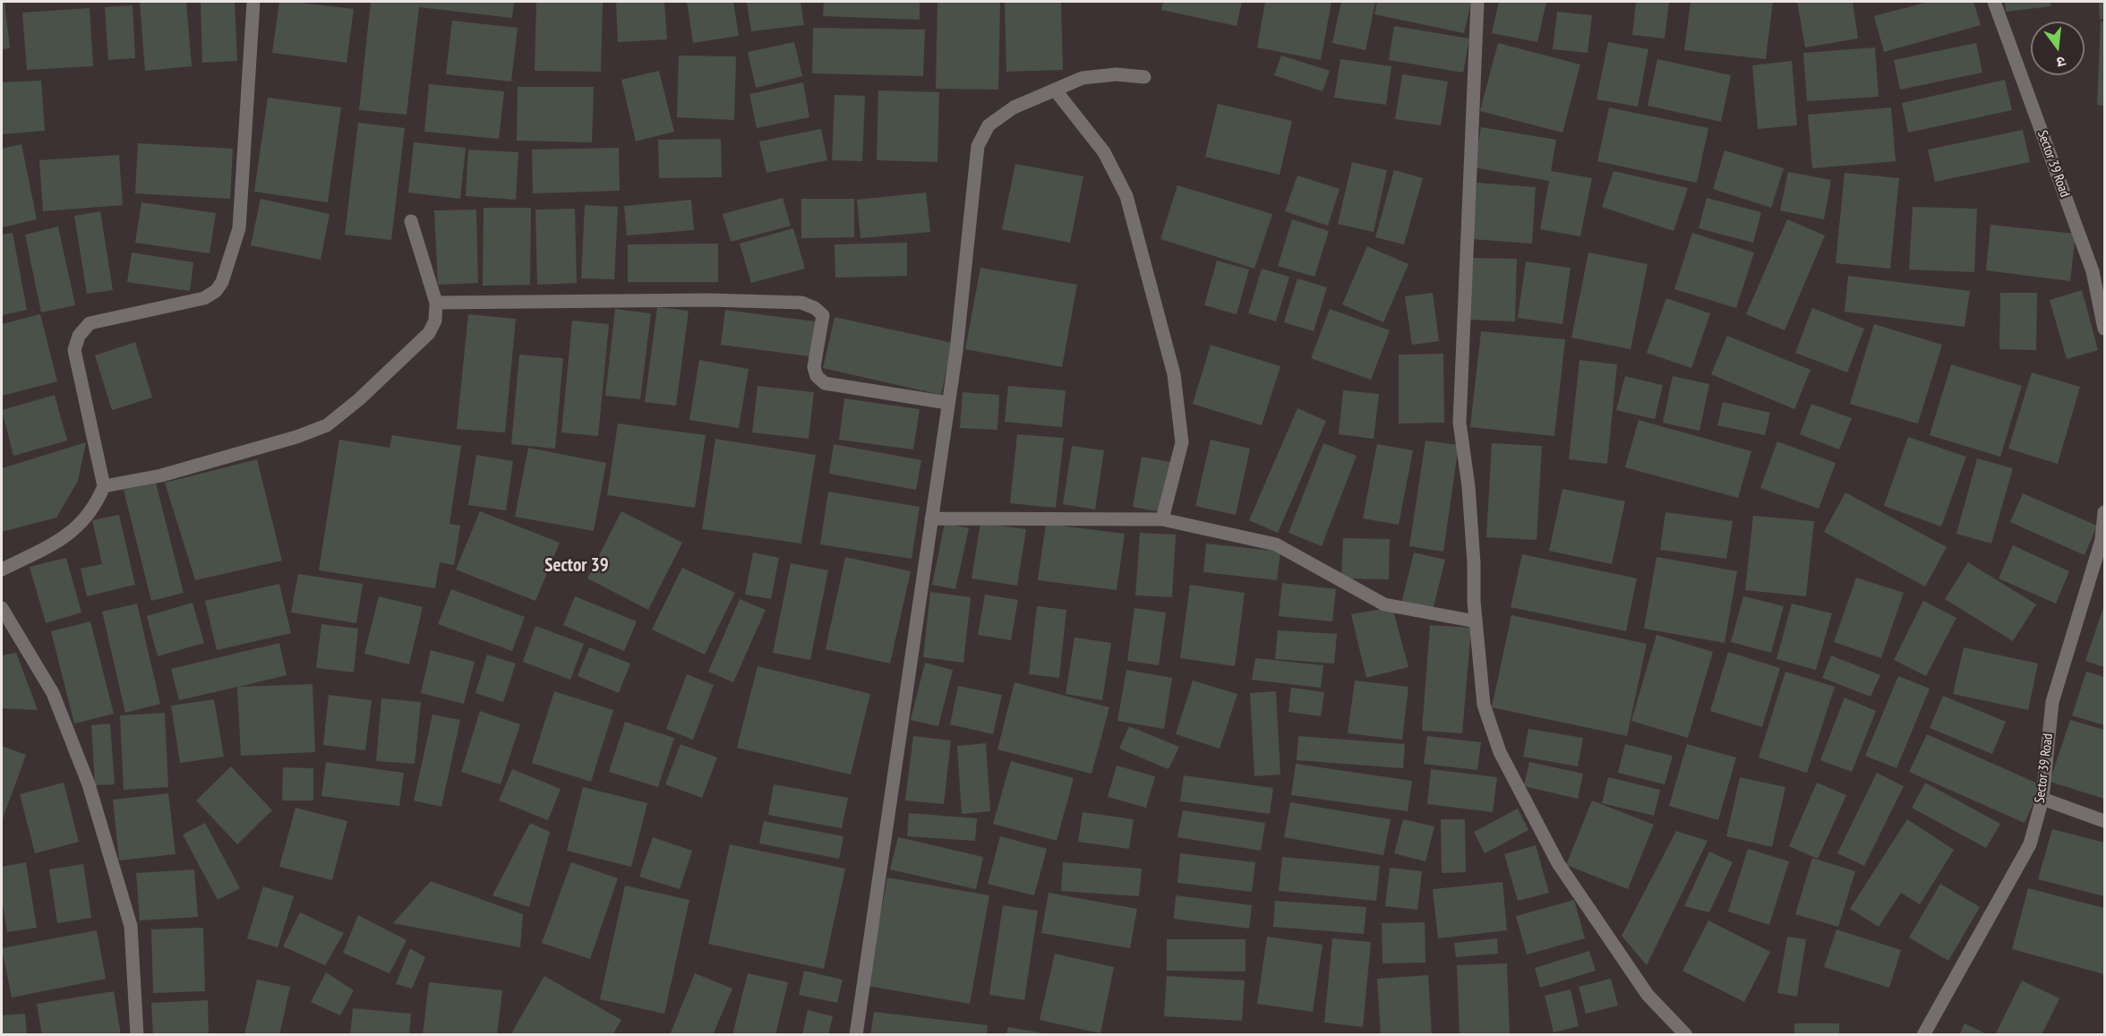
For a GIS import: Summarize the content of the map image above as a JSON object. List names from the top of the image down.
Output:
{
  "streets": {
    "street": ["Sector 39 Road"]
  },
  "districts": ["Sector 39"],
  "north": "bottom"
}
